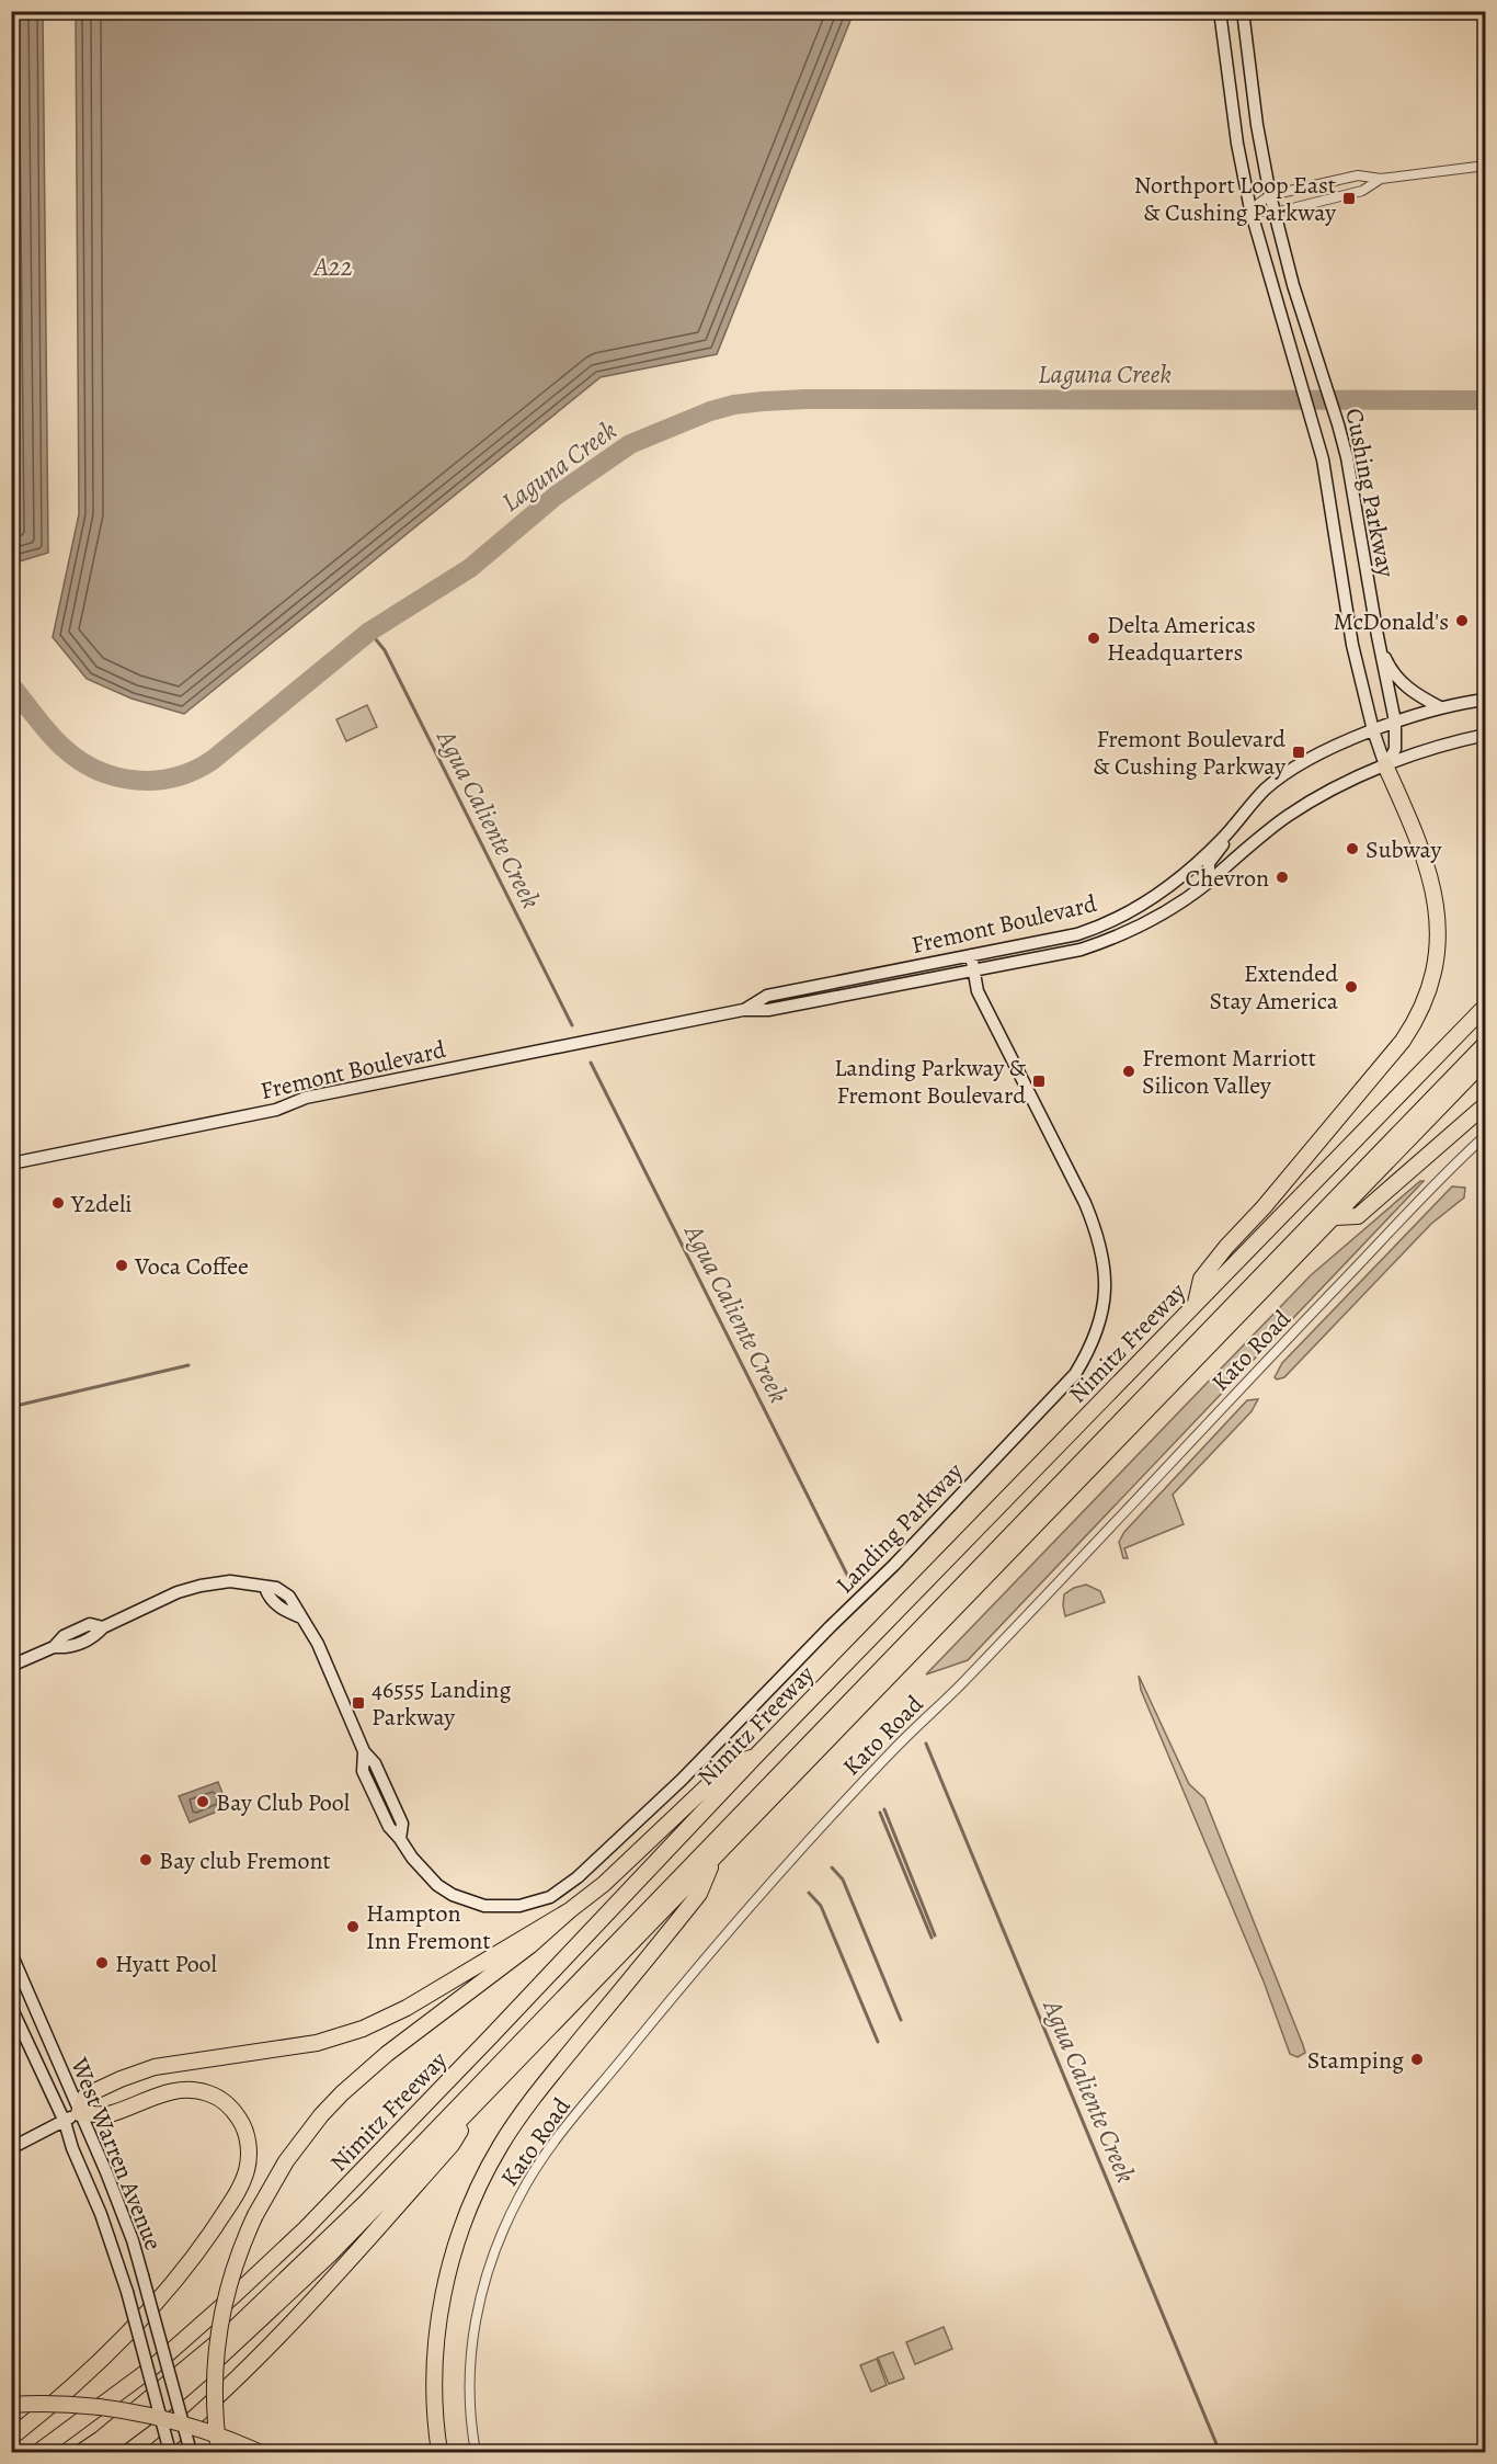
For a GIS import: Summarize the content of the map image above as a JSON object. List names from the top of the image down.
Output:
{
  "streets": {
    "highway": ["Nimitz Freeway"],
    "main road": [
      "Cushing Parkway",
      "Fremont Boulevard",
      "Landing Parkway",
      "West Warren Avenue"
    ],
    "street": ["Kato Road"]
  },
  "crossings": [
    ["Cushing Parkway", "Fremont Boulevard"],
    ["Fremont Boulevard", "Landing Parkway"]
  ],
  "water": ["A22", "Laguna Creek", "Agua Caliente Creek"],
  "places": {
    "transit": [
      "Northport Loop East & Cushing Parkway",
      "Fremont Boulevard & Cushing Parkway",
      "Landing Parkway & Fremont Boulevard",
      "46555 Landing Parkway"
    ],
    "other": [
      "McDonald's",
      "Delta Americas Headquarters",
      "Subway",
      "Chevron",
      "Extended Stay America",
      "Fremont Marriott Silicon Valley",
      "Y2deli",
      "Voca Coffee",
      "Bay Club Pool",
      "Bay club Fremont",
      "Hampton Inn Fremont",
      "Hyatt Pool",
      "Stamping"
    ]
  }
}
